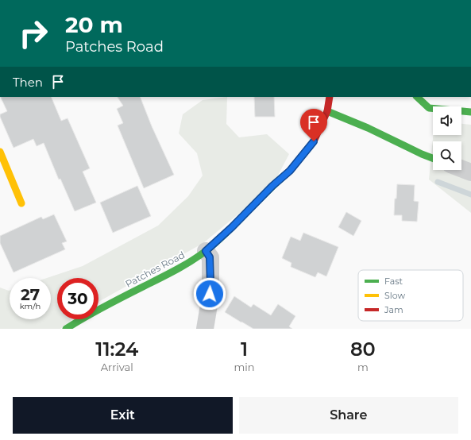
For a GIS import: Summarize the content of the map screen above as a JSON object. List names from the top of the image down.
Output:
{
  "streets": {
    "street": ["Patches Road"]
  },
  "legend": ["Fast", "Slow", "Jam"],
  "page": {
    "turn": ["20 m", "Patches Road"],
    "then": "Then",
    "speed": "27 km/h",
    "limit": "30",
    "eta": [
      "11:24",
      "Arrival",
      "1",
      "min",
      "80",
      "m"
    ],
    "buttons": ["Exit", "Share"]
  }
}
